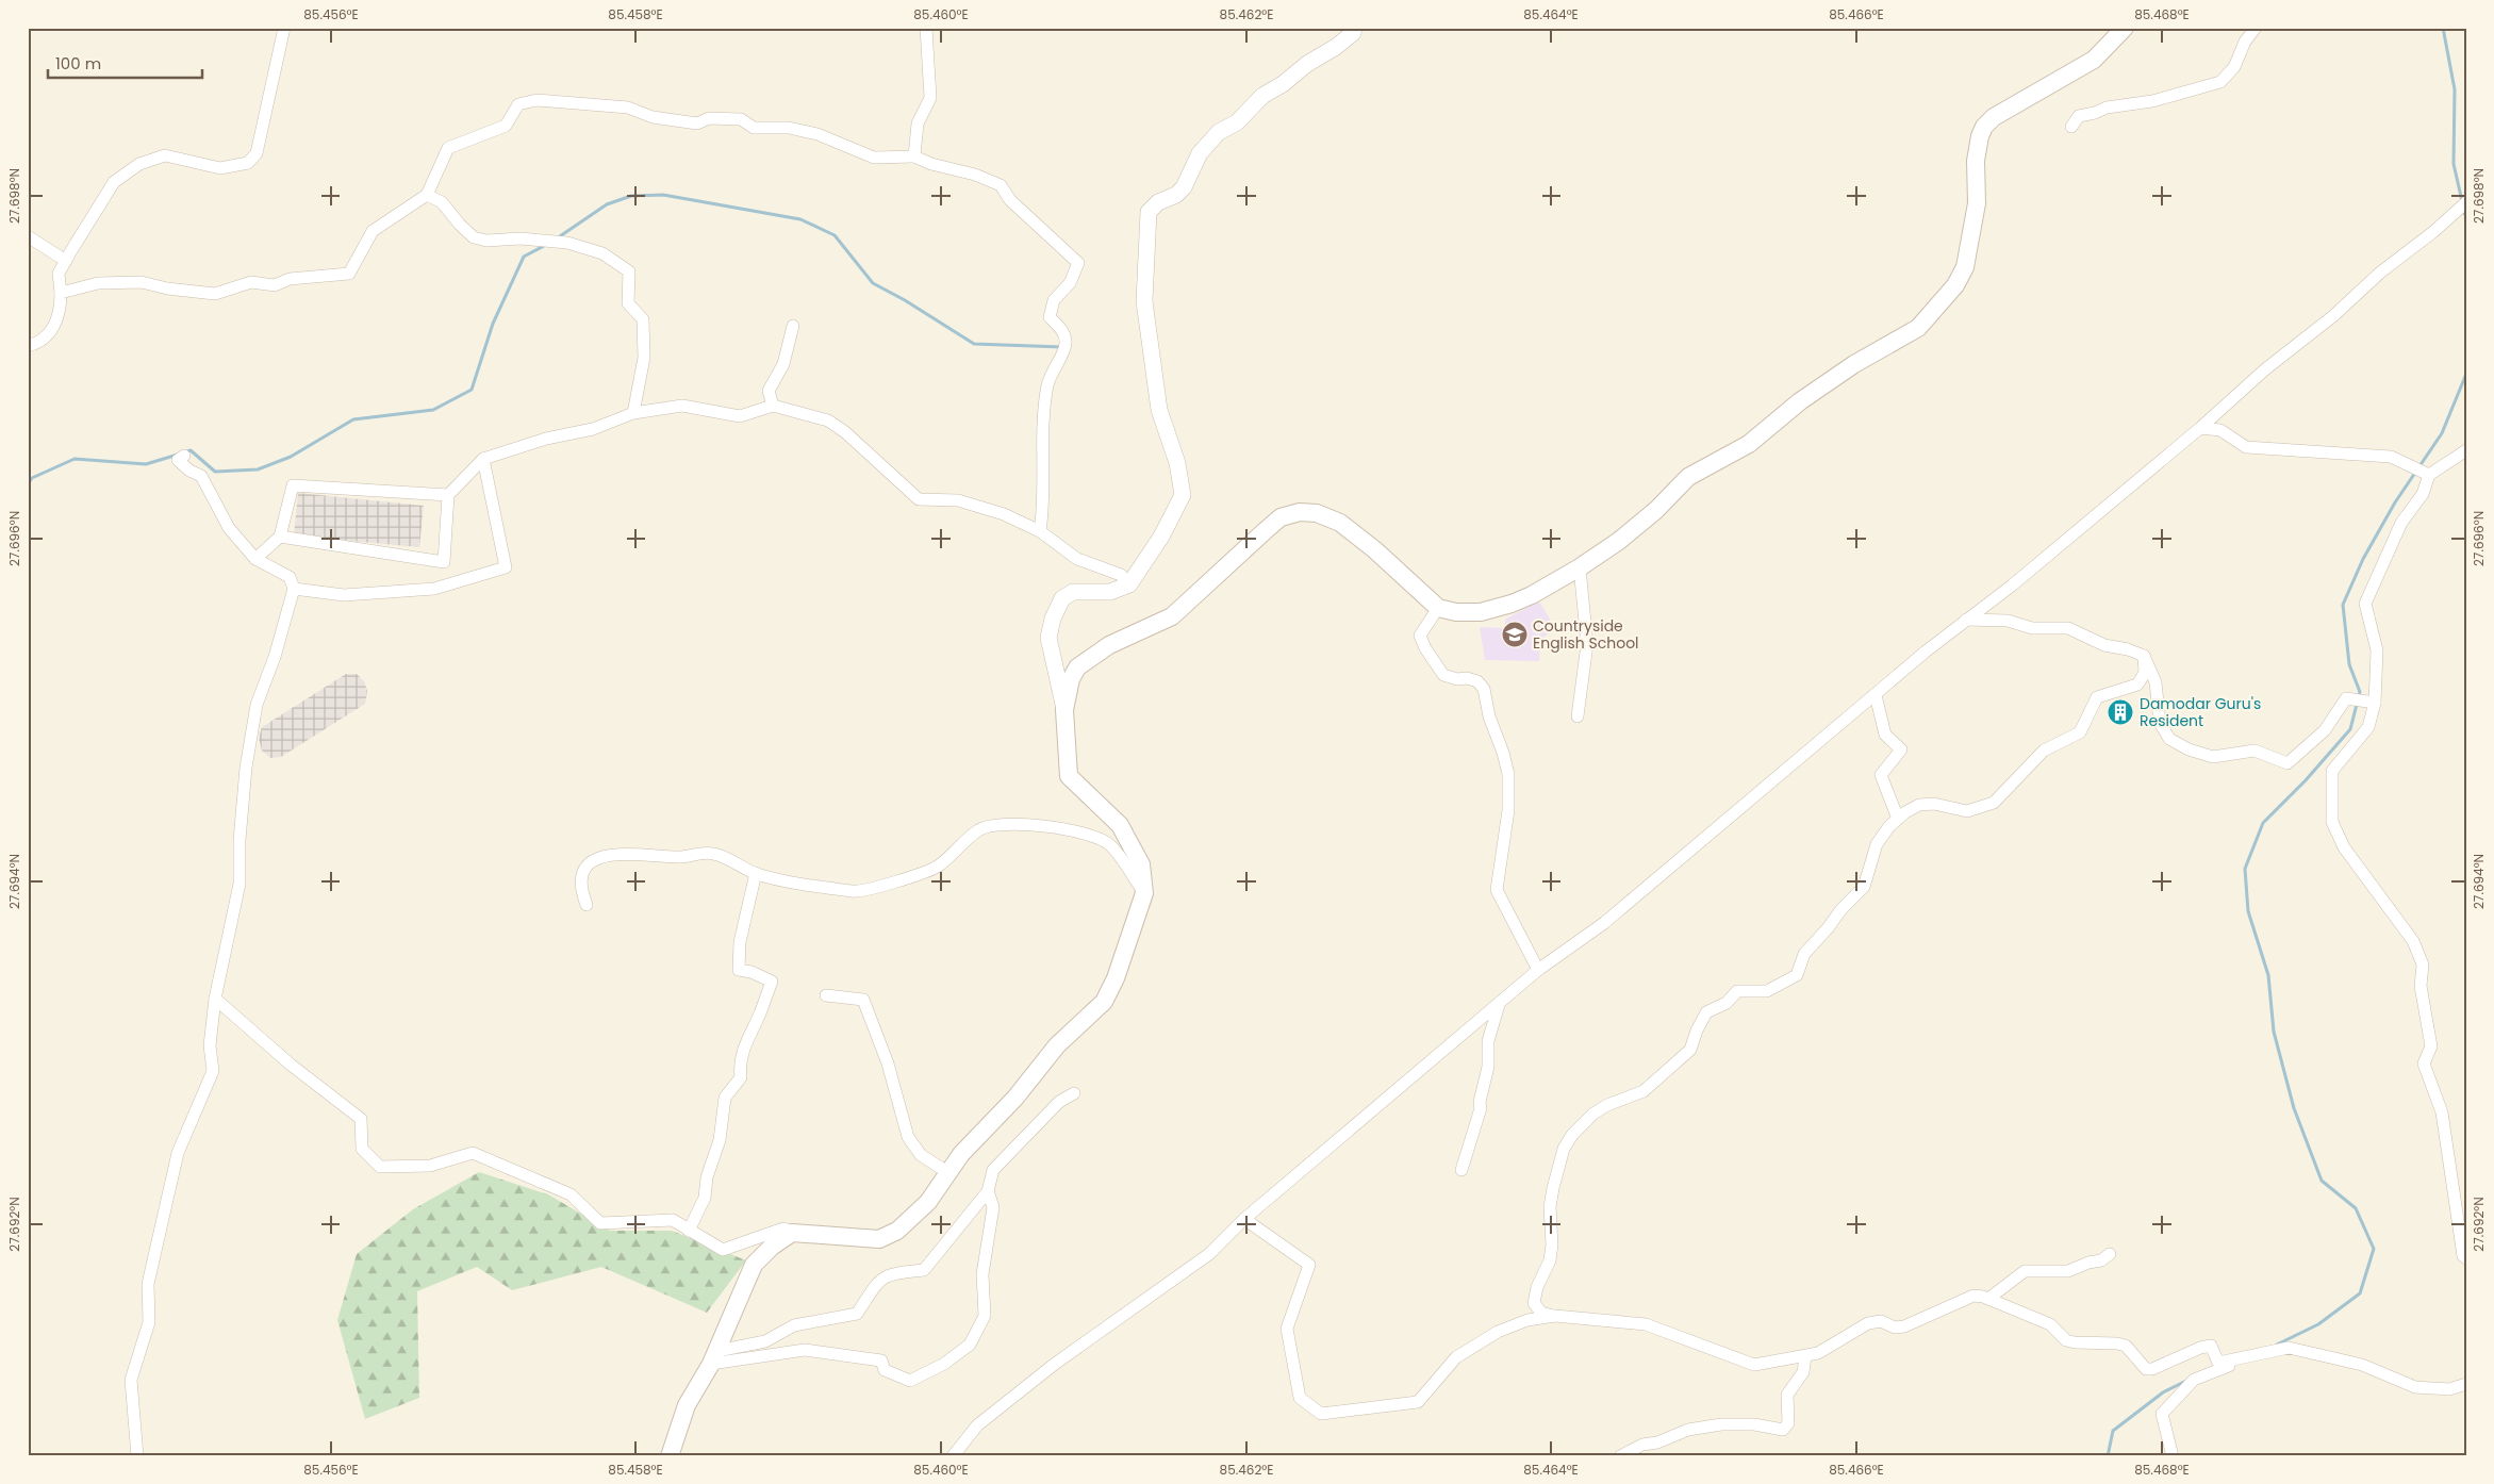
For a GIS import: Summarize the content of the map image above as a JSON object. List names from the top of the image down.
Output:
{
  "places": {
    "school or university": ["Countryside English School"],
    "building": ["Damodar Guru's Resident"]
  },
  "scale_bar": "100 m",
  "coordinates": [
    "85.456°E",
    "85.458°E",
    "85.460°E",
    "85.462°E",
    "85.464°E",
    "85.466°E",
    "85.468°E",
    "27.698°N",
    "27.696°N",
    "27.694°N",
    "27.692°N"
  ]
}
